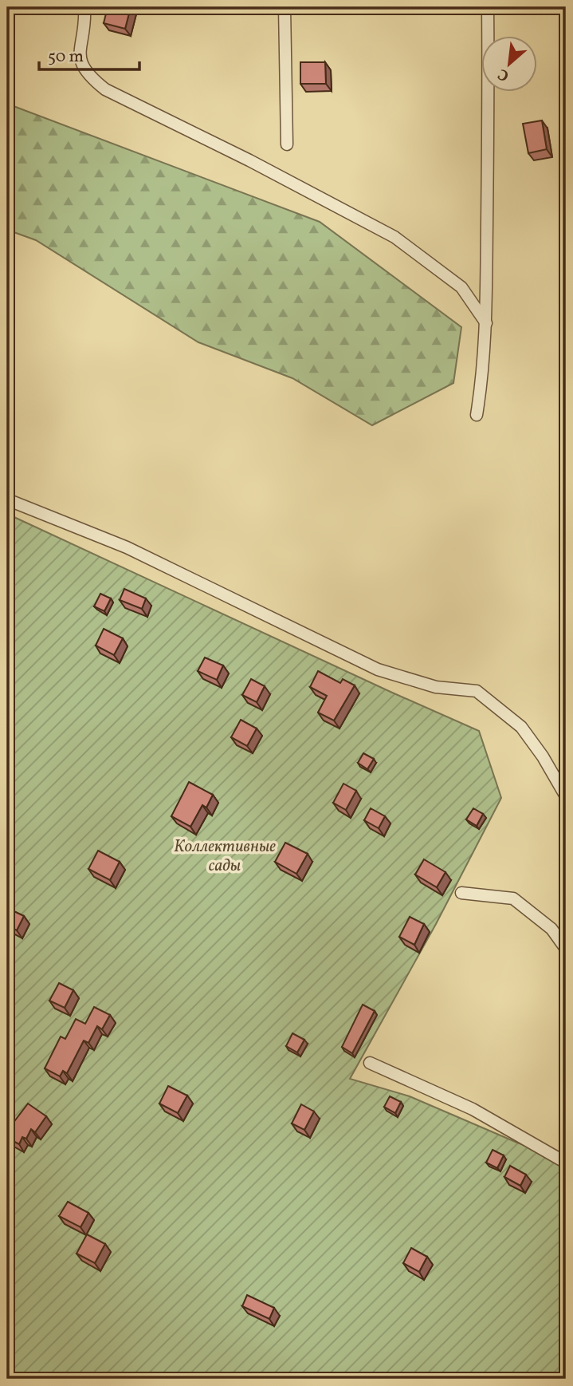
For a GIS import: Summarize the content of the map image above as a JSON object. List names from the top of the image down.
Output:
{
  "parks": ["Коллективные сады"],
  "scale_bar": "50 m",
  "north": "bottom left"
}
